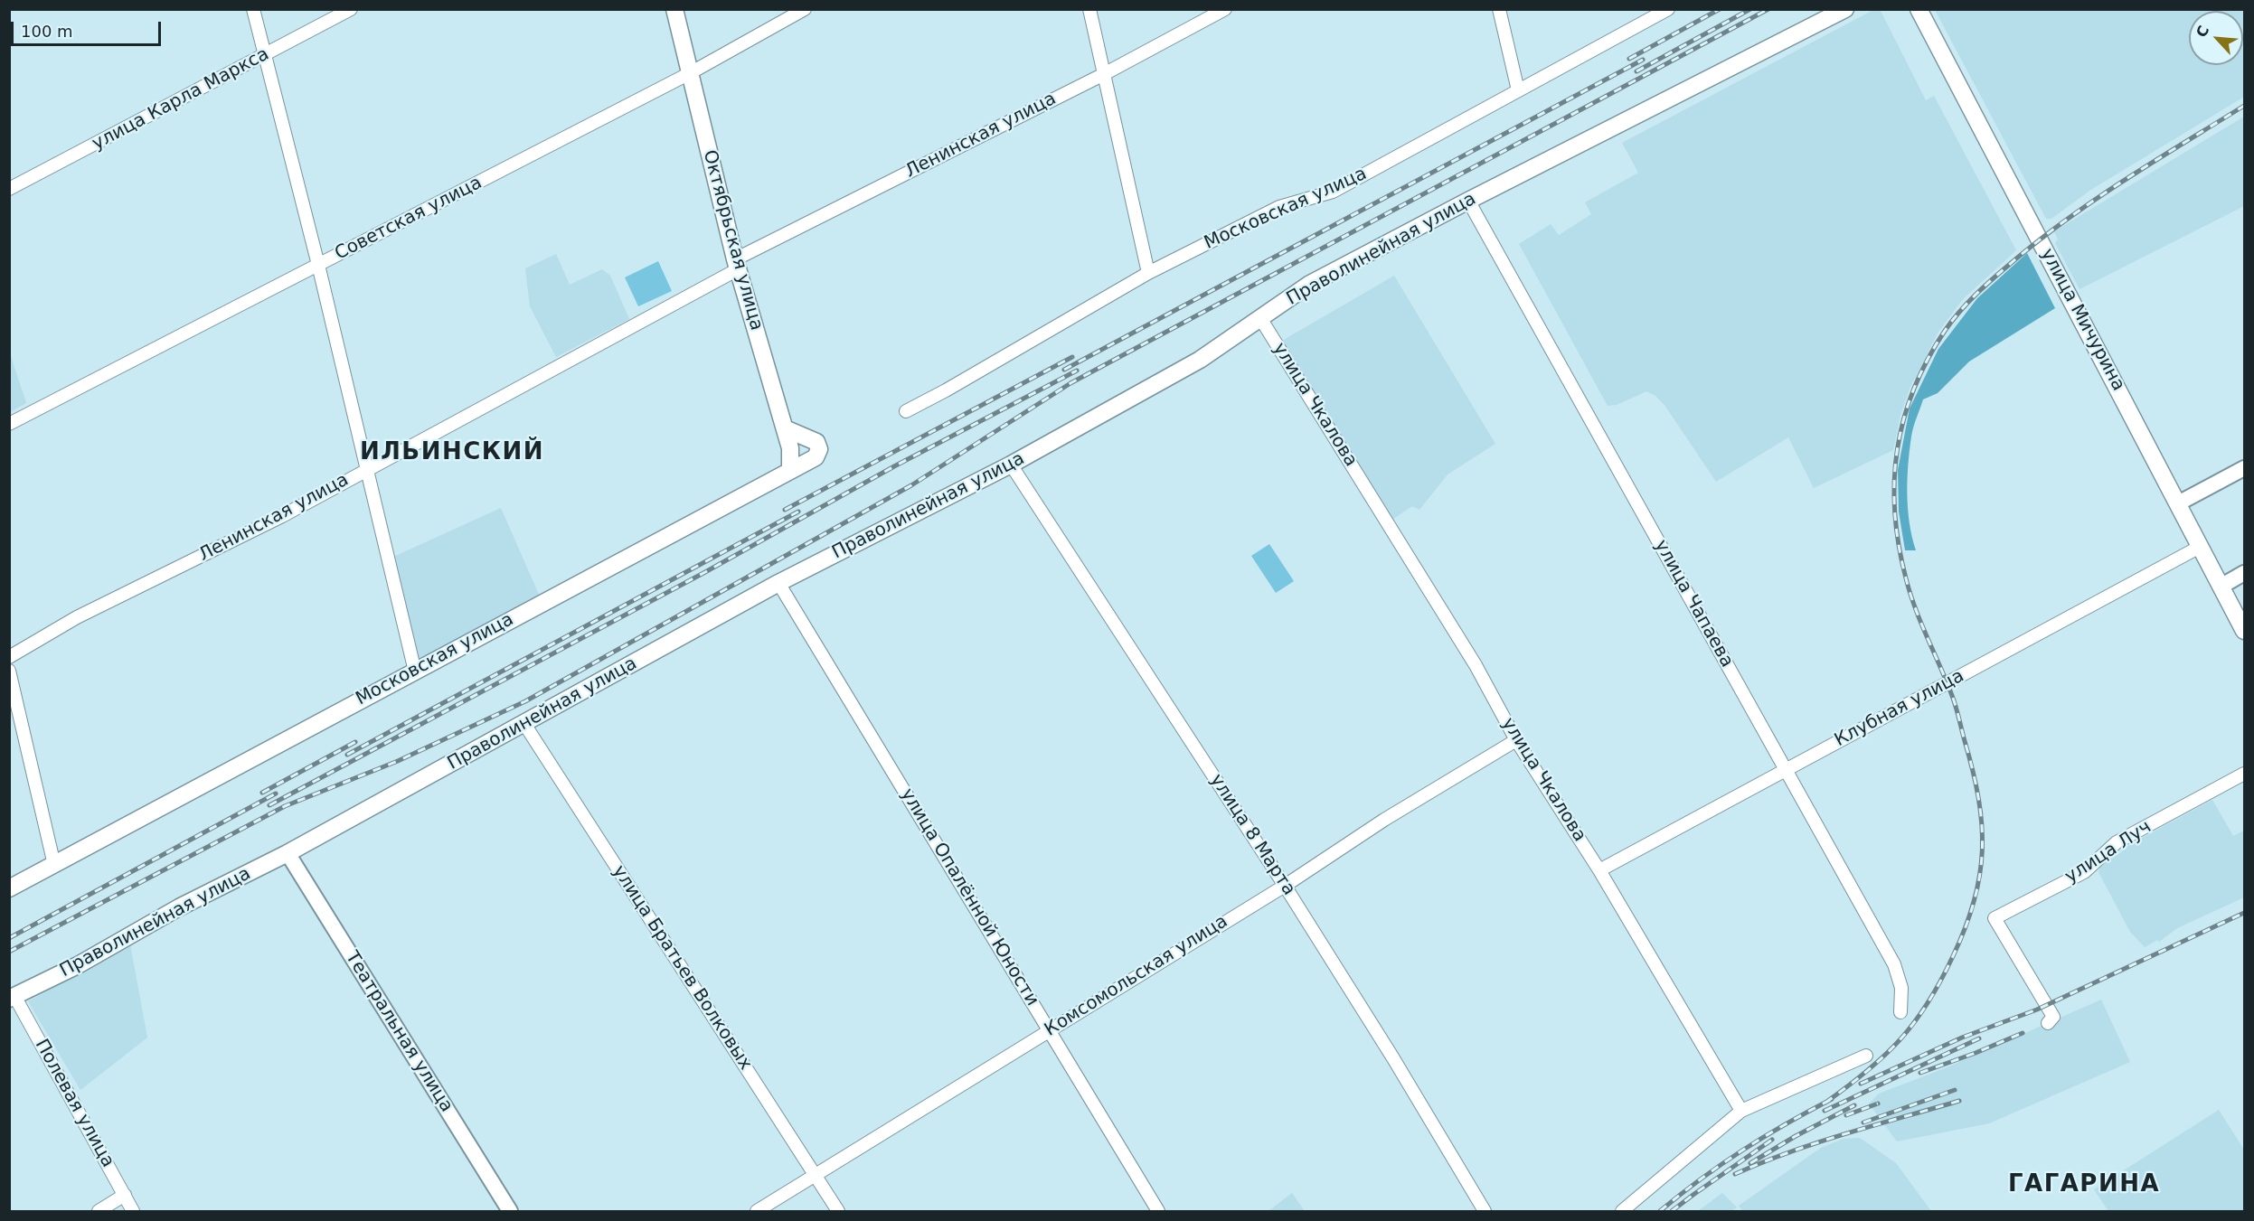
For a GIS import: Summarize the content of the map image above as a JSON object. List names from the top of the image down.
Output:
{
  "streets": {
    "main road": [
      "Московская улица",
      "Октябрьская улица",
      "Праволинейная улица",
      "улица Мичурина"
    ],
    "street": [
      "улица Карла Маркса",
      "Ленинская улица",
      "Советская улица",
      "улица Чкалова",
      "улица Чапаева",
      "Клубная улица",
      "улица 8 Марта",
      "улица Луч",
      "улица Опалённой Юности",
      "улица Братьев Волковых",
      "Комсомольская улица",
      "Театральная улица",
      "Полевая улица"
    ]
  },
  "crossings": [
    ["Ленинская улица", "Октябрьская улица"],
    ["Московская улица", "Октябрьская улица"],
    ["Советская улица", "Октябрьская улица"],
    ["Праволинейная улица", "улица Чкалова"],
    ["Праволинейная улица", "улица Чапаева"],
    ["Праволинейная улица", "улица 8 Марта"],
    ["Праволинейная улица", "улица Опалённой Юности"],
    ["Праволинейная улица", "улица Братьев Волковых"],
    ["Праволинейная улица", "Театральная улица"],
    ["Праволинейная улица", "Полевая улица"],
    ["улица Мичурина", "Клубная улица"],
    ["улица Чкалова", "Клубная улица"],
    ["улица Чкалова", "Комсомольская улица"],
    ["улица Чапаева", "Клубная улица"],
    ["улица 8 Марта", "Комсомольская улица"],
    ["улица Опалённой Юности", "Комсомольская улица"],
    ["улица Братьев Волковых", "Комсомольская улица"]
  ],
  "districts": ["ИЛЬИНСКИЙ", "ГАГАРИНА"],
  "scale_bar": "100 m",
  "north": "top left"
}
